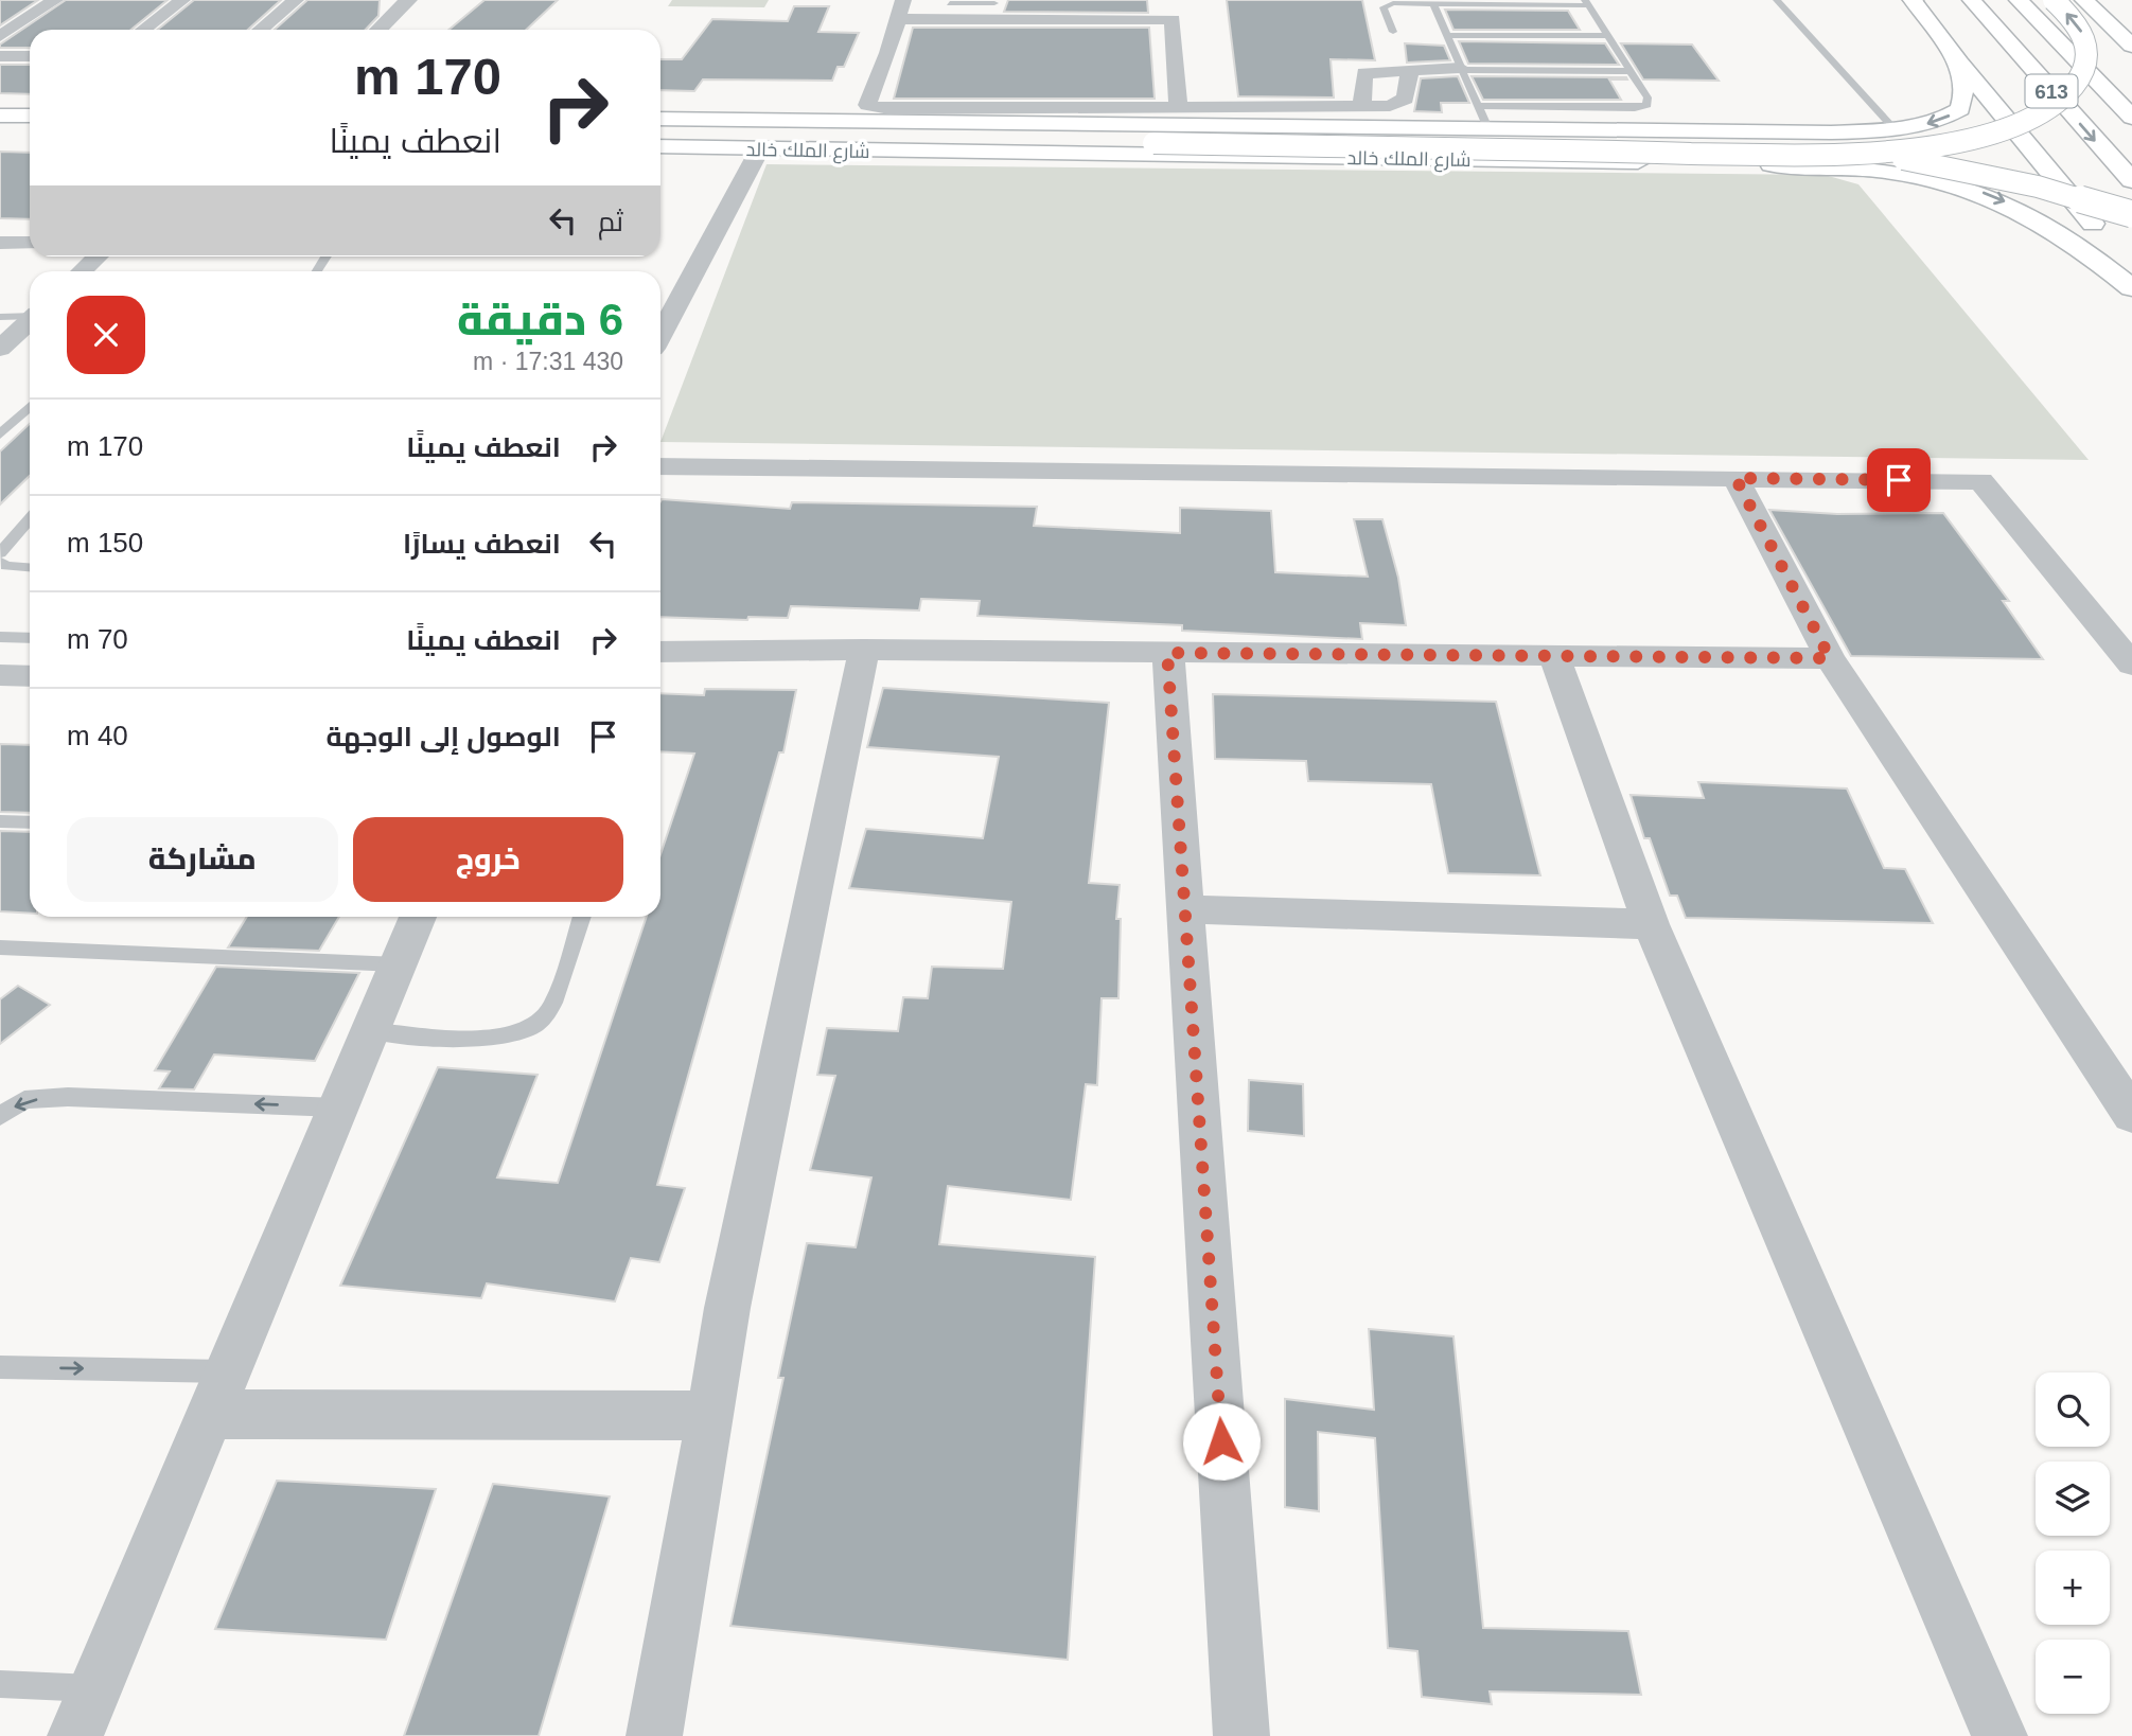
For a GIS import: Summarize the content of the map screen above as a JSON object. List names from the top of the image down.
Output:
{
  "streets": {
    "main road": ["613", "شارع الملك خالد"]
  },
  "page": {
    "turn": ["170 m", "انعطف يمينًا"],
    "then": "ثم",
    "heading": ["6 دقيقة", "430 m · 17:31"],
    "list": [
      {
        "name": "انعطف يمينًا",
        "value": "170 m"
      },
      {
        "name": "انعطف يسارًا",
        "value": "150 m"
      },
      {
        "name": "انعطف يمينًا",
        "value": "70 m"
      },
      {
        "name": "الوصول إلى الوجهة",
        "value": "40 m"
      }
    ],
    "buttons": ["خروج", "مشاركة"],
    "map_buttons": ["+", "−"]
  }
}
